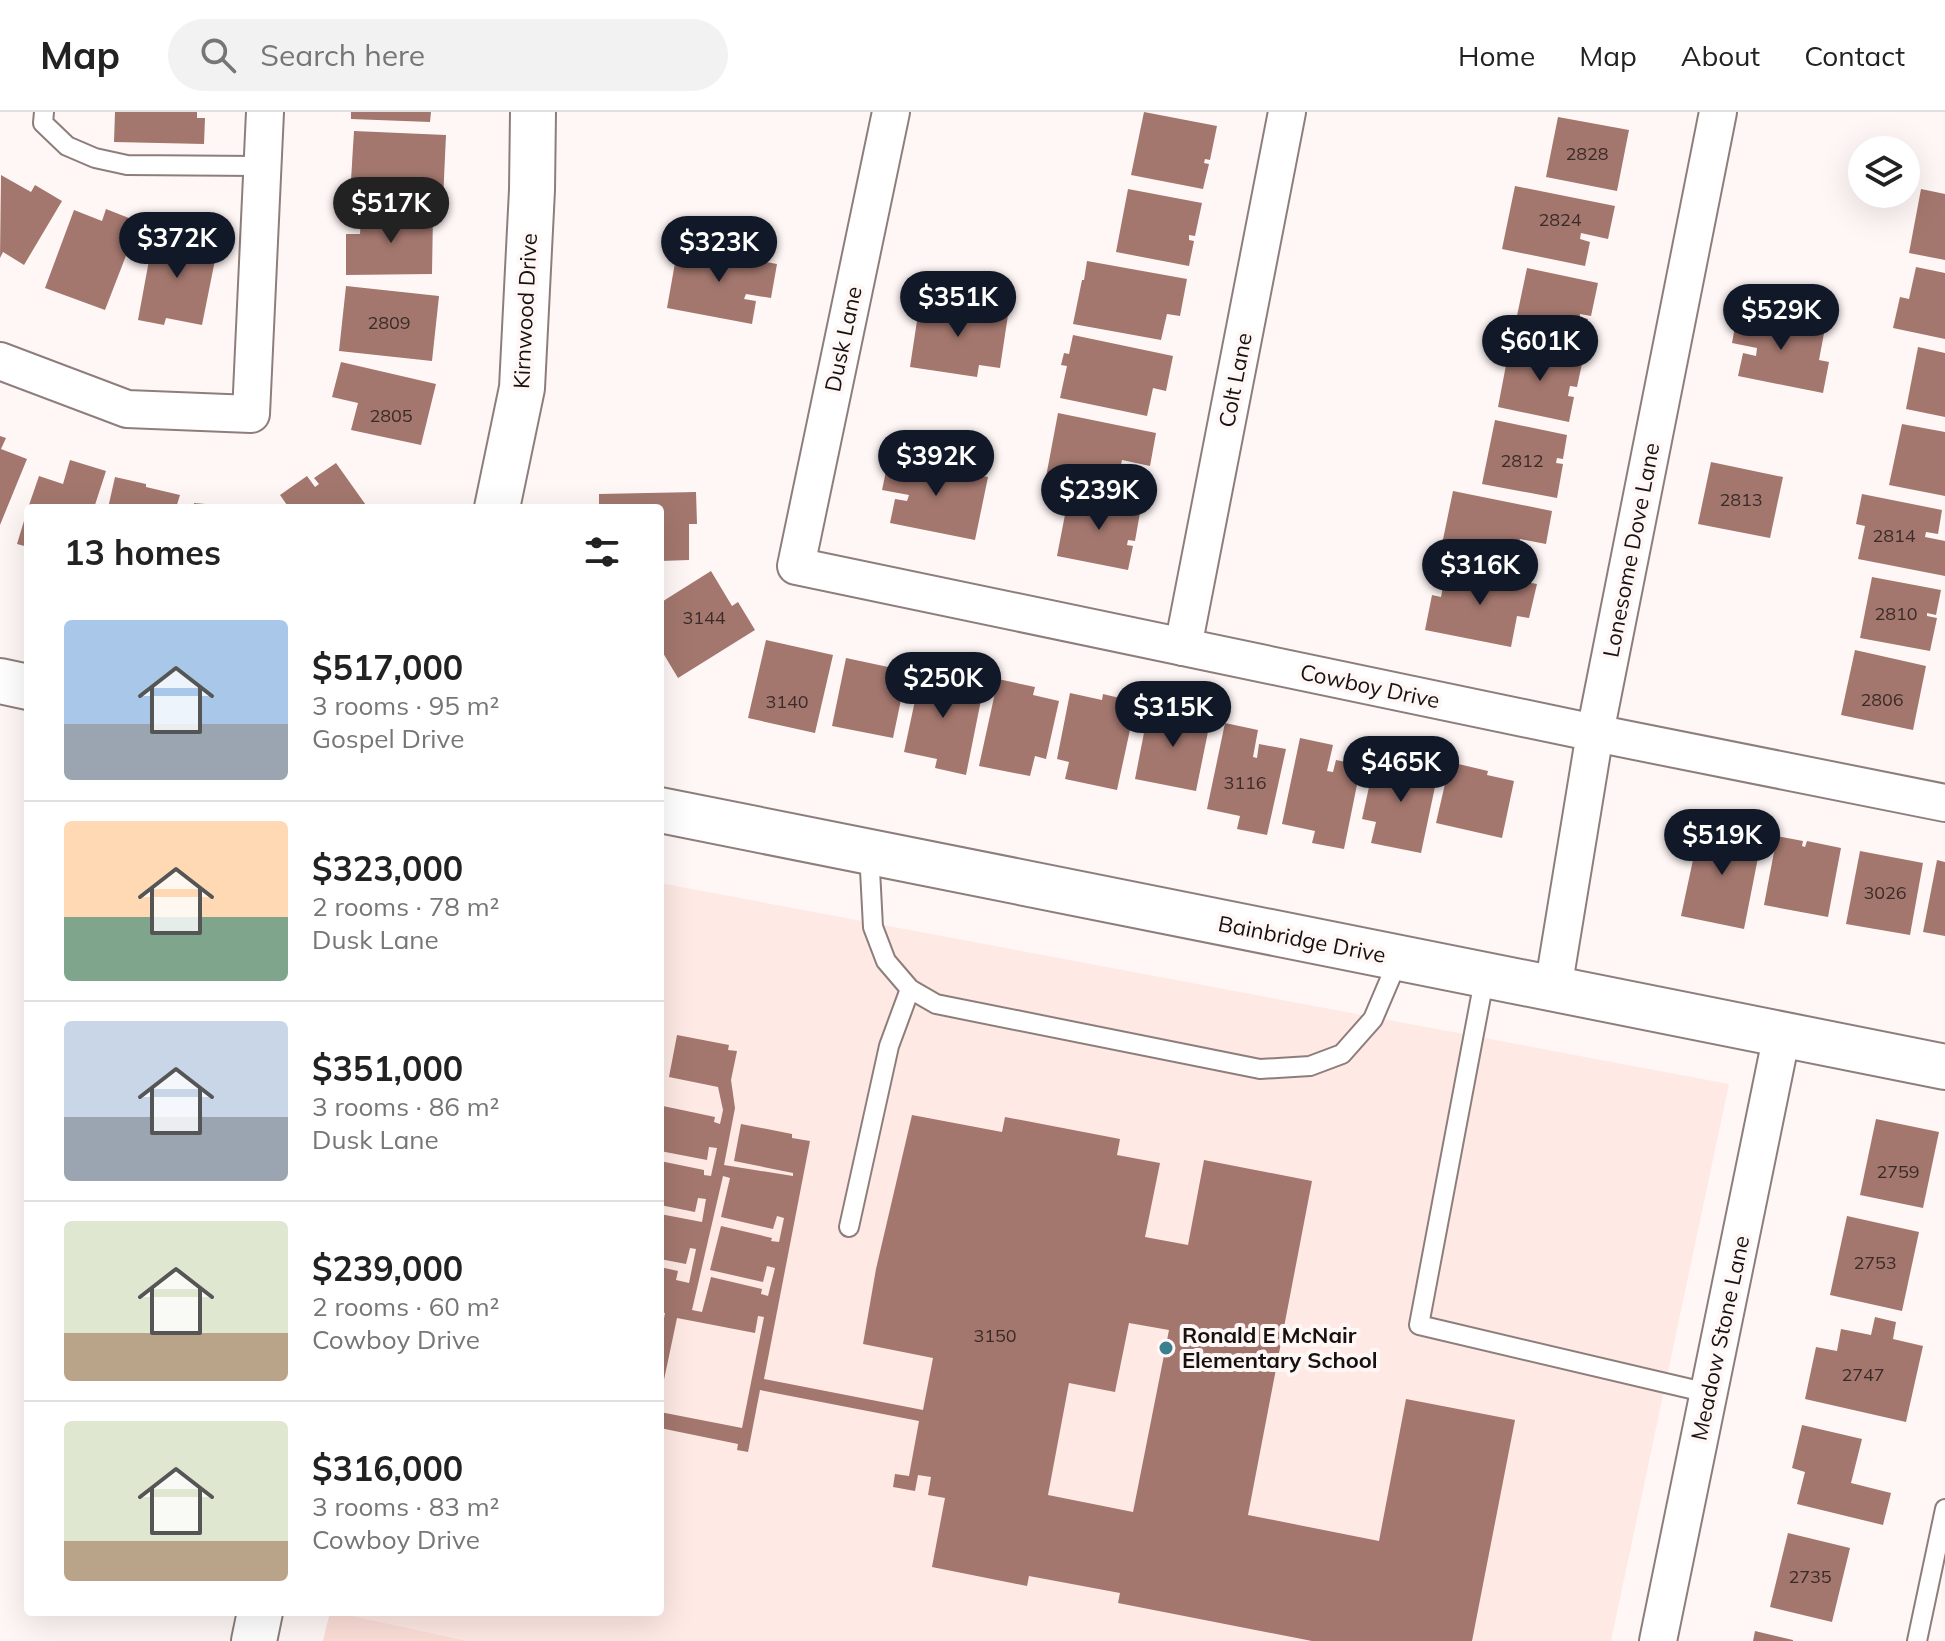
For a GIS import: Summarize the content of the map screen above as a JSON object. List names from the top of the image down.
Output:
{
  "streets": {
    "street": [
      "Kirnwood Drive",
      "Dusk Lane",
      "Colt Lane",
      "Lonesome Dove Lane",
      "Cowboy Drive",
      "Bainbridge Drive",
      "Meadow Stone Lane"
    ]
  },
  "crossings": [
    ["Dusk Lane", "Cowboy Drive"],
    ["Colt Lane", "Cowboy Drive"],
    ["Lonesome Dove Lane", "Cowboy Drive"],
    ["Lonesome Dove Lane", "Bainbridge Drive"],
    ["Bainbridge Drive", "Meadow Stone Lane"]
  ],
  "places": ["Ronald E McNair Elementary School"],
  "house_numbers": [
    "2828",
    "2824",
    "2809",
    "2805",
    "2812",
    "2813",
    "2814",
    "2810",
    "3144",
    "2806",
    "3140",
    "3116",
    "3026",
    "2759",
    "2753",
    "3150",
    "2747",
    "2735"
  ],
  "page": {
    "header": "Map",
    "search": "Search here",
    "nav": [
      "Home",
      "Map",
      "About",
      "Contact"
    ],
    "price": [
      "$517K",
      "$372K",
      "$323K",
      "$351K",
      "$529K",
      "$601K",
      "$392K",
      "$239K",
      "$316K",
      "$250K",
      "$315K",
      "$465K",
      "$519K"
    ],
    "heading": "13 homes",
    "list": [
      {
        "name": "$517,000",
        "note": "3 rooms · 95 m² · Gospel Drive"
      },
      {
        "name": "$323,000",
        "note": "2 rooms · 78 m² · Dusk Lane"
      },
      {
        "name": "$351,000",
        "note": "3 rooms · 86 m² · Dusk Lane"
      },
      {
        "name": "$239,000",
        "note": "2 rooms · 60 m² · Cowboy Drive"
      },
      {
        "name": "$316,000",
        "note": "3 rooms · 83 m² · Cowboy Drive"
      }
    ]
  }
}
